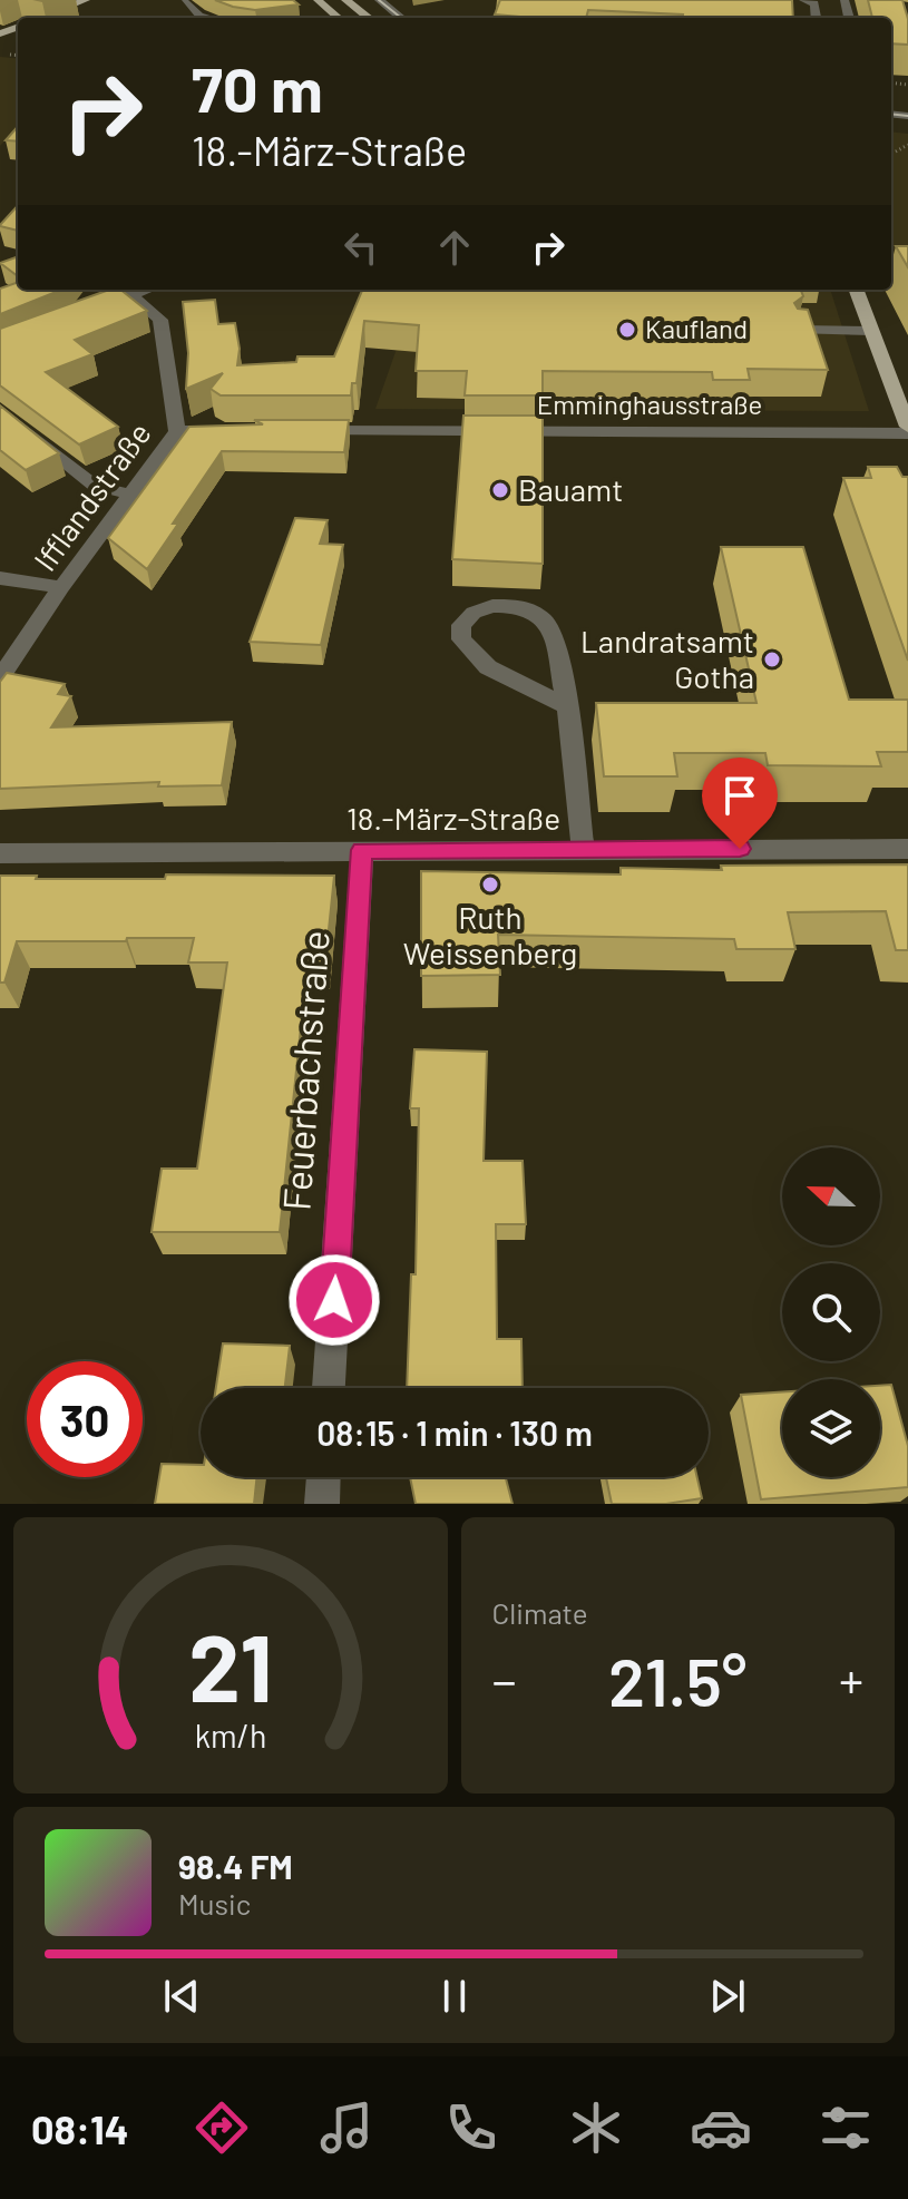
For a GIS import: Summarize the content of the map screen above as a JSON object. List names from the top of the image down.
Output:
{
  "streets": {
    "street": [
      "Emminghausstraße",
      "Ifflandstraße",
      "18.-März-Straße",
      "Feuerbachstraße"
    ]
  },
  "crossings": [
    ["18.-März-Straße", "Feuerbachstraße"]
  ],
  "places": [
    "Kaufland",
    "Bauamt",
    "Landratsamt Gotha",
    "Ruth Weissenberg"
  ],
  "north": "left",
  "page": {
    "turn": ["70 m", "18.-März-Straße"],
    "limit": "30",
    "trip": "08:15 · 1 min · 130 m",
    "tile": "Climate",
    "heat": ["−", "21.5°", "+"],
    "song": ["98.4 FM", "Music"],
    "tabs": "08:14",
    "gauge": ["21", "km/h"]
  }
}
